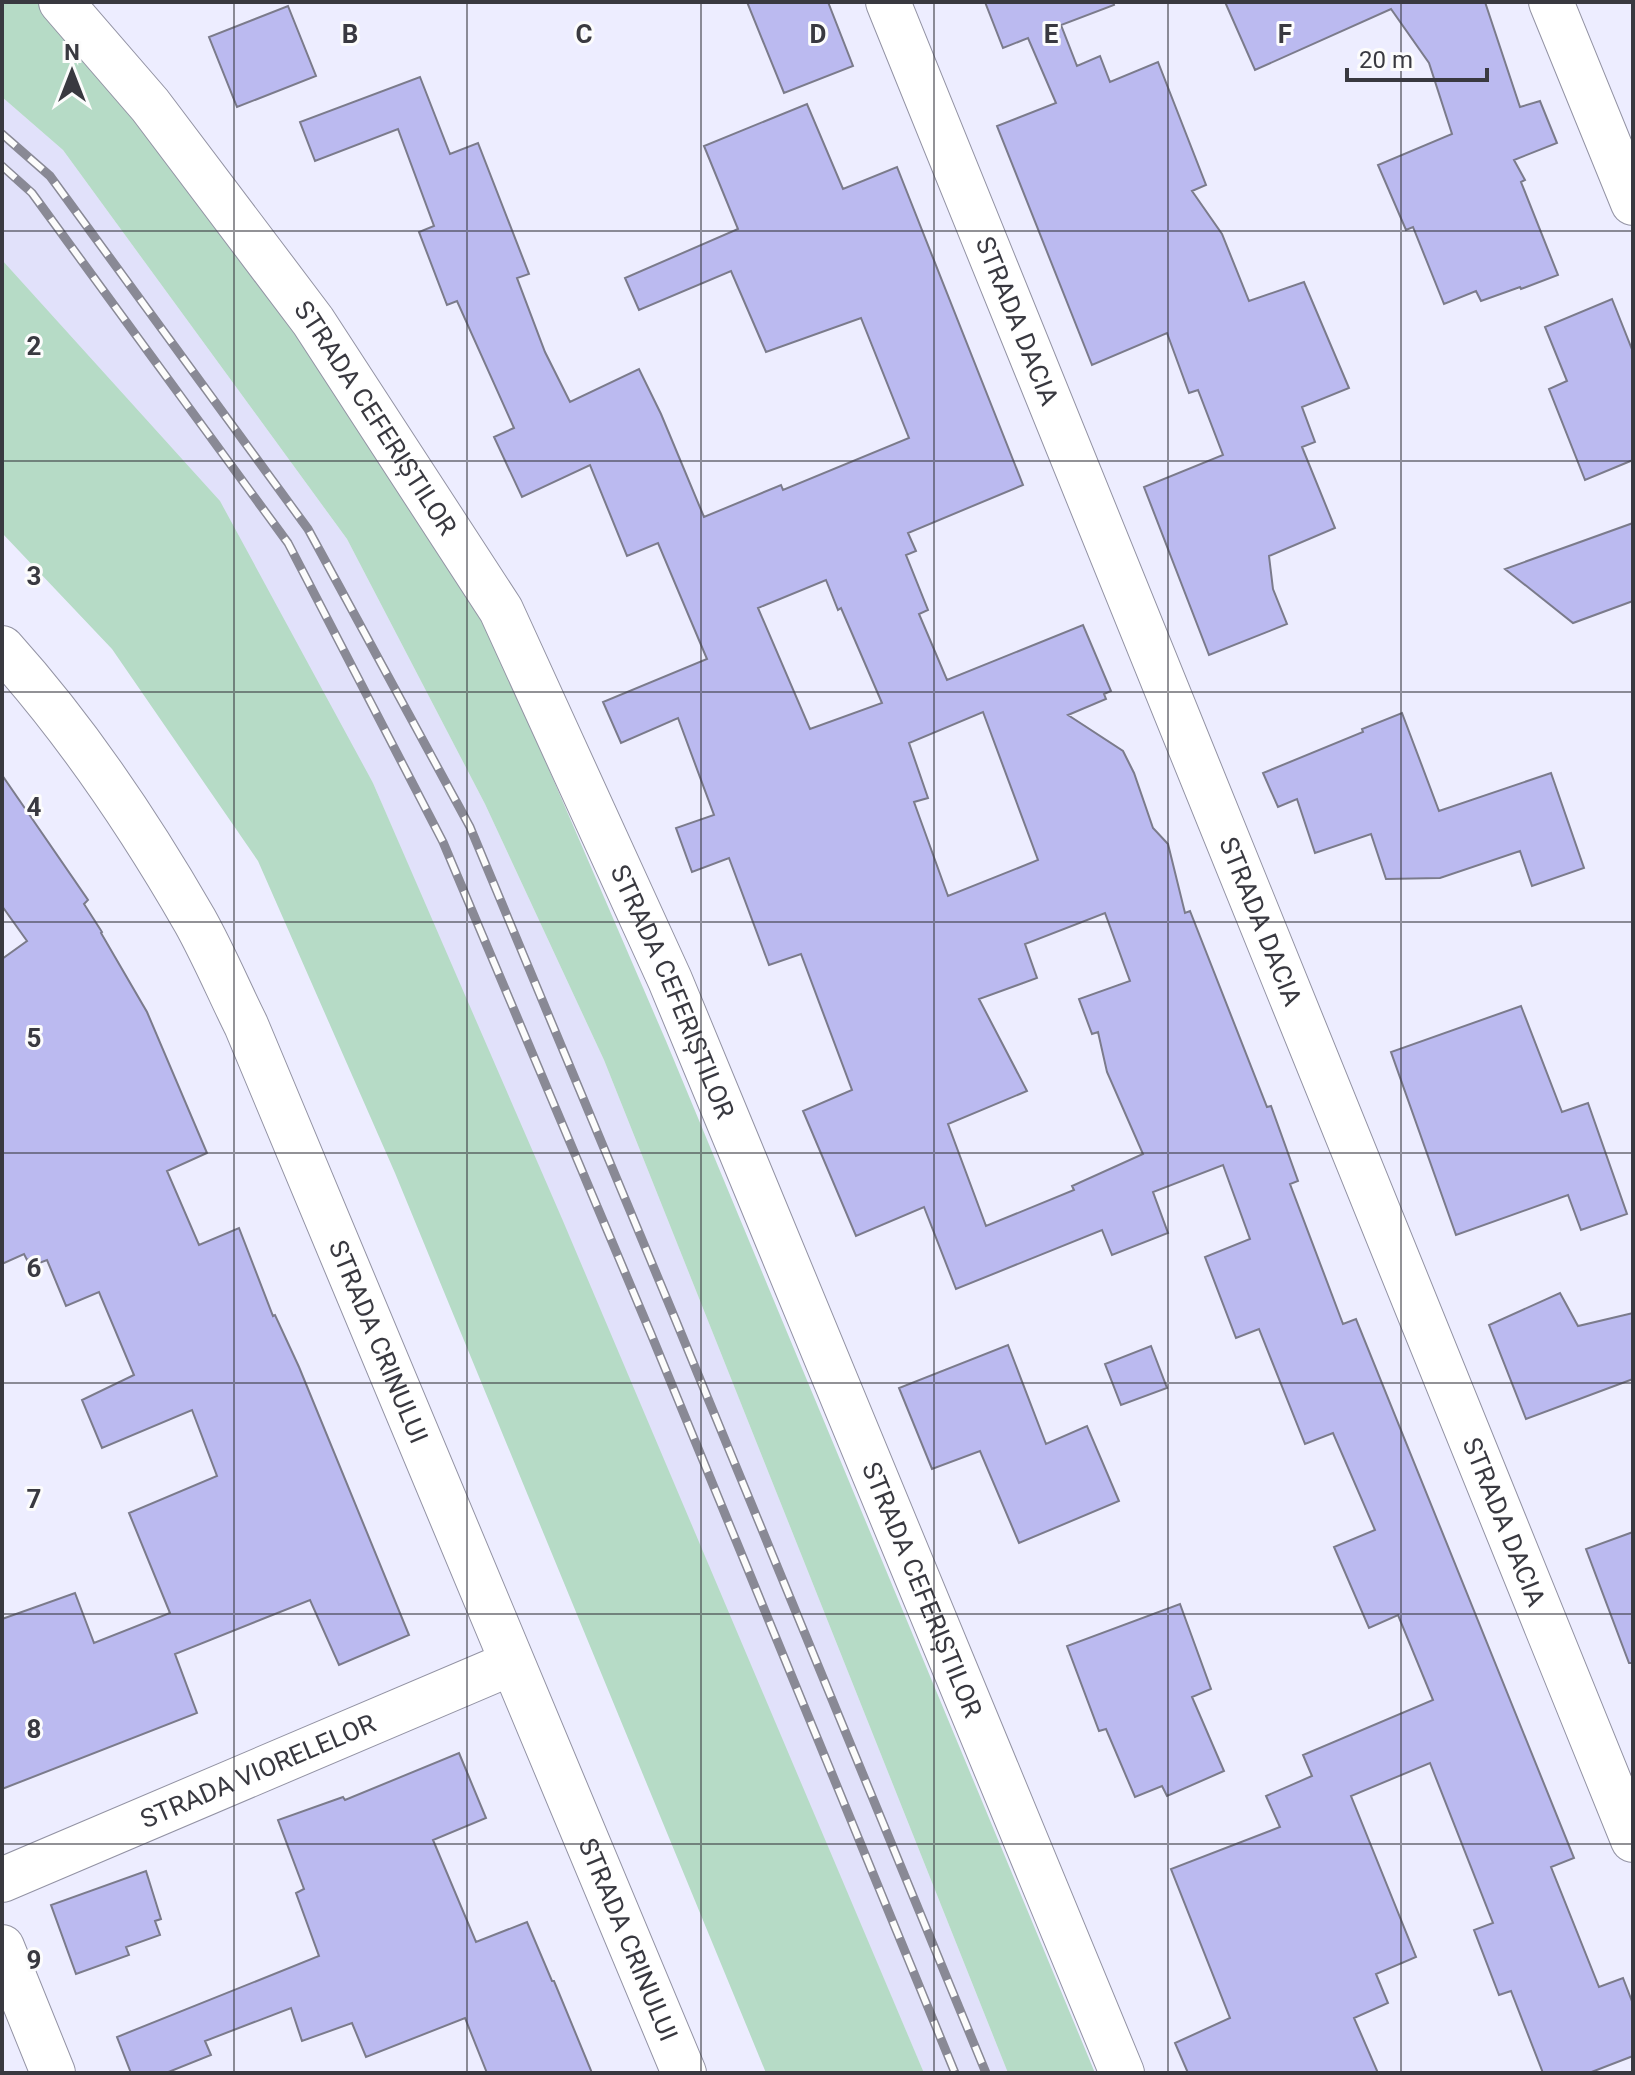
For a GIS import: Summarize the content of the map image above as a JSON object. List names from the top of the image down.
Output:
{
  "streets": {
    "street": [
      "STRADA DACIA",
      "STRADA CEFERIȘTILOR",
      "STRADA CRINULUI",
      "STRADA VIORELELOR"
    ]
  },
  "crossings": [
    ["STRADA CRINULUI", "STRADA VIORELELOR"]
  ],
  "scale_bar": "20 m",
  "north": "top",
  "grid": {
    "columns": [
      "B",
      "C",
      "D",
      "E",
      "F"
    ],
    "rows": [
      "2",
      "3",
      "4",
      "5",
      "6",
      "7",
      "8",
      "9"
    ]
  }
}
